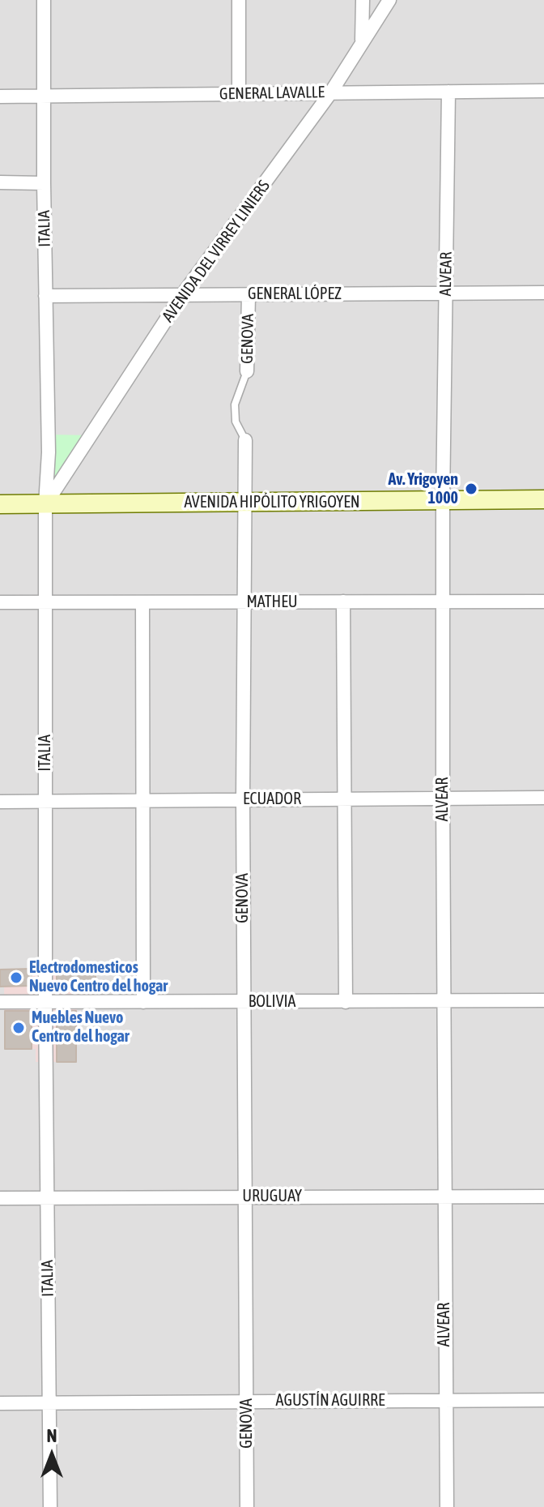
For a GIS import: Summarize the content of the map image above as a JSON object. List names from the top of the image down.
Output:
{
  "streets": {
    "main road": ["AVENIDA HIPÓLITO YRIGOYEN"],
    "street": [
      "GENERAL LAVALLE",
      "ITALIA",
      "AVENIDA DEL VIRREY LINIERS",
      "ALVEAR",
      "GENERAL LÓPEZ",
      "GENOVA",
      "MATHEU",
      "ECUADOR",
      "BOLIVIA",
      "URUGUAY",
      "AGUSTÍN AGUIRRE"
    ]
  },
  "crossings": [
    ["GENERAL LAVALLE", "ITALIA"],
    ["GENERAL LAVALLE", "AVENIDA DEL VIRREY LINIERS"],
    ["GENERAL LAVALLE", "ALVEAR"],
    ["ITALIA", "AVENIDA DEL VIRREY LINIERS"],
    ["ITALIA", "GENERAL LÓPEZ"],
    ["ITALIA", "AVENIDA HIPÓLITO YRIGOYEN"],
    ["ITALIA", "MATHEU"],
    ["ITALIA", "ECUADOR"],
    ["ITALIA", "BOLIVIA"],
    ["ITALIA", "URUGUAY"],
    ["ITALIA", "AGUSTÍN AGUIRRE"],
    ["AVENIDA DEL VIRREY LINIERS", "GENERAL LÓPEZ"],
    ["AVENIDA DEL VIRREY LINIERS", "AVENIDA HIPÓLITO YRIGOYEN"],
    ["ALVEAR", "GENERAL LÓPEZ"],
    ["ALVEAR", "AVENIDA HIPÓLITO YRIGOYEN"],
    ["ALVEAR", "MATHEU"],
    ["ALVEAR", "ECUADOR"],
    ["ALVEAR", "BOLIVIA"],
    ["ALVEAR", "URUGUAY"],
    ["ALVEAR", "AGUSTÍN AGUIRRE"],
    ["GENERAL LÓPEZ", "GENOVA"],
    ["GENOVA", "AVENIDA HIPÓLITO YRIGOYEN"],
    ["GENOVA", "MATHEU"],
    ["GENOVA", "ECUADOR"],
    ["GENOVA", "BOLIVIA"],
    ["GENOVA", "URUGUAY"],
    ["GENOVA", "AGUSTÍN AGUIRRE"]
  ],
  "places": ["Av. Yrigoyen 1000", "Electrodomesticos Nuevo Centro del hogar", "Muebles Nuevo Centro del hogar"],
  "north": "top"
}
